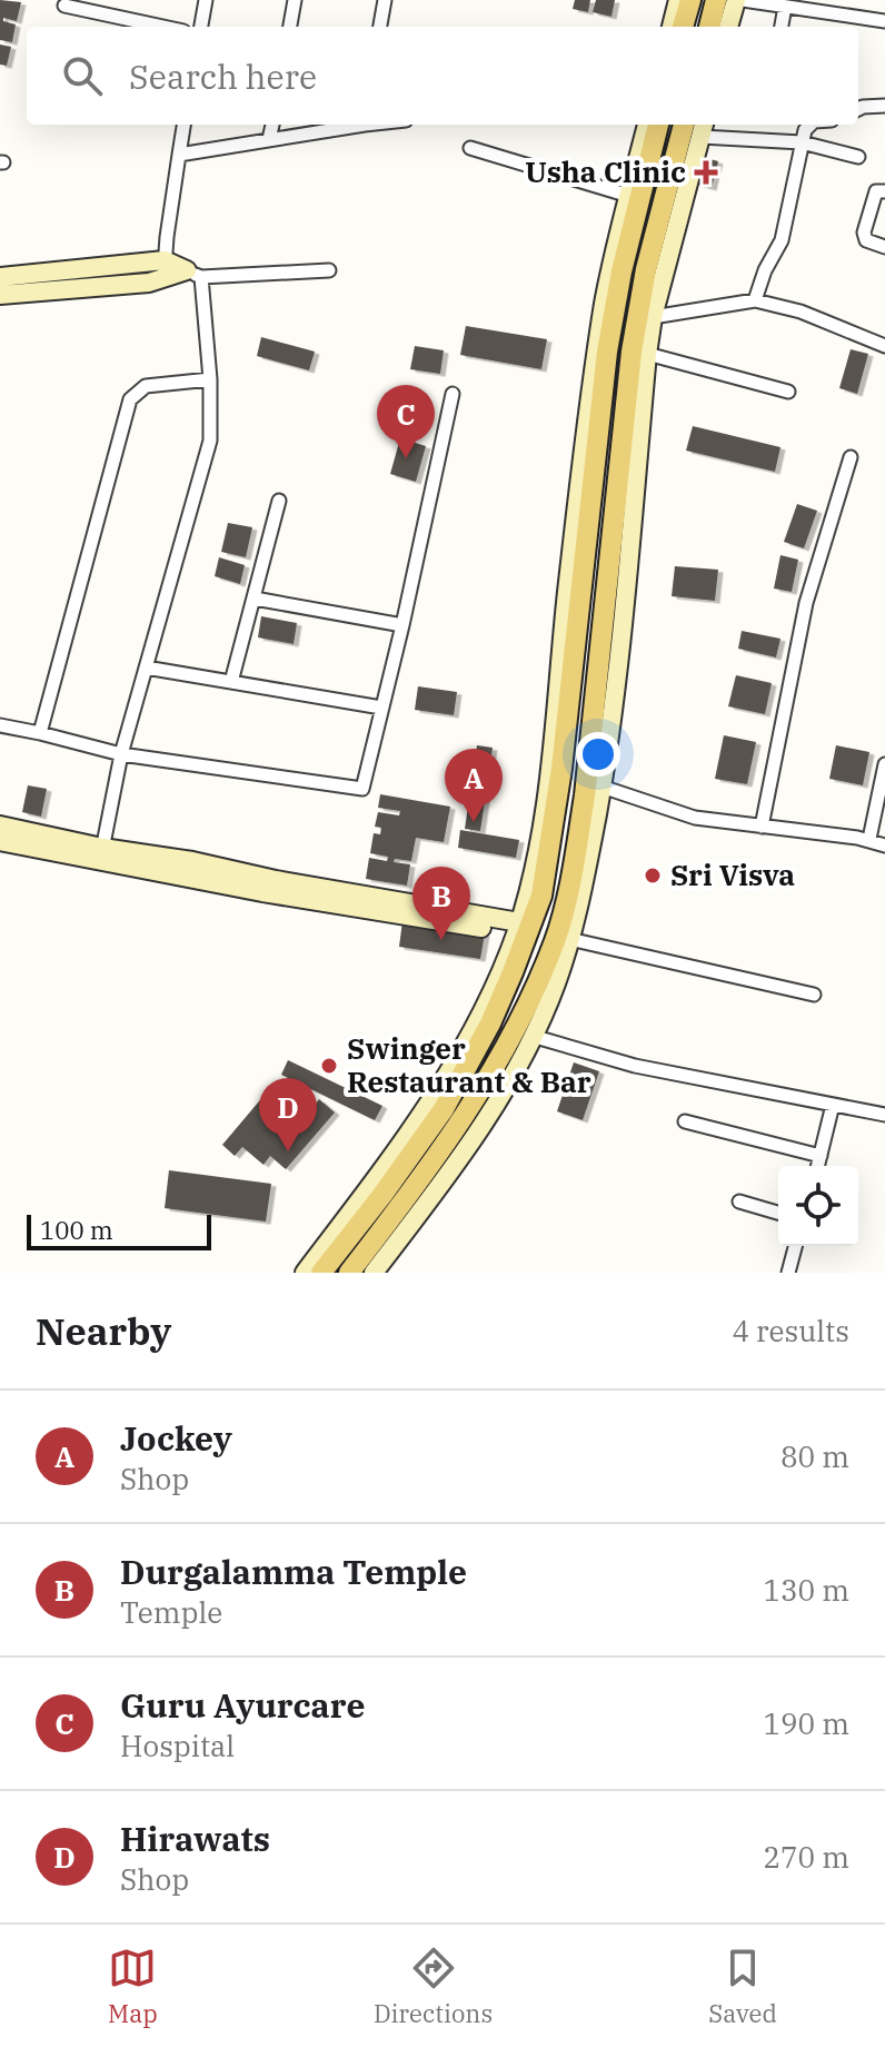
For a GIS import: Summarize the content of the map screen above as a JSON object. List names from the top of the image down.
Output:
{
  "places": {
    "health": ["Usha Clinic"],
    "other": ["Sri Visva", "Swinger Restaurant & Bar"]
  },
  "scale_bar": "100 m",
  "page": {
    "search": "Search here",
    "pins": [
      "C",
      "A",
      "B",
      "D"
    ],
    "scale": "100 m",
    "heading": ["Nearby", "4 results"],
    "list": [
      {
        "mark": "A",
        "name": "Jockey",
        "note": "Shop",
        "value": "80 m"
      },
      {
        "mark": "B",
        "name": "Durgalamma Temple",
        "note": "Temple",
        "value": "130 m"
      },
      {
        "mark": "C",
        "name": "Guru Ayurcare",
        "note": "Hospital",
        "value": "190 m"
      },
      {
        "mark": "D",
        "name": "Hirawats",
        "note": "Shop",
        "value": "270 m"
      }
    ],
    "nav": ["Map", "Directions", "Saved"]
  }
}
